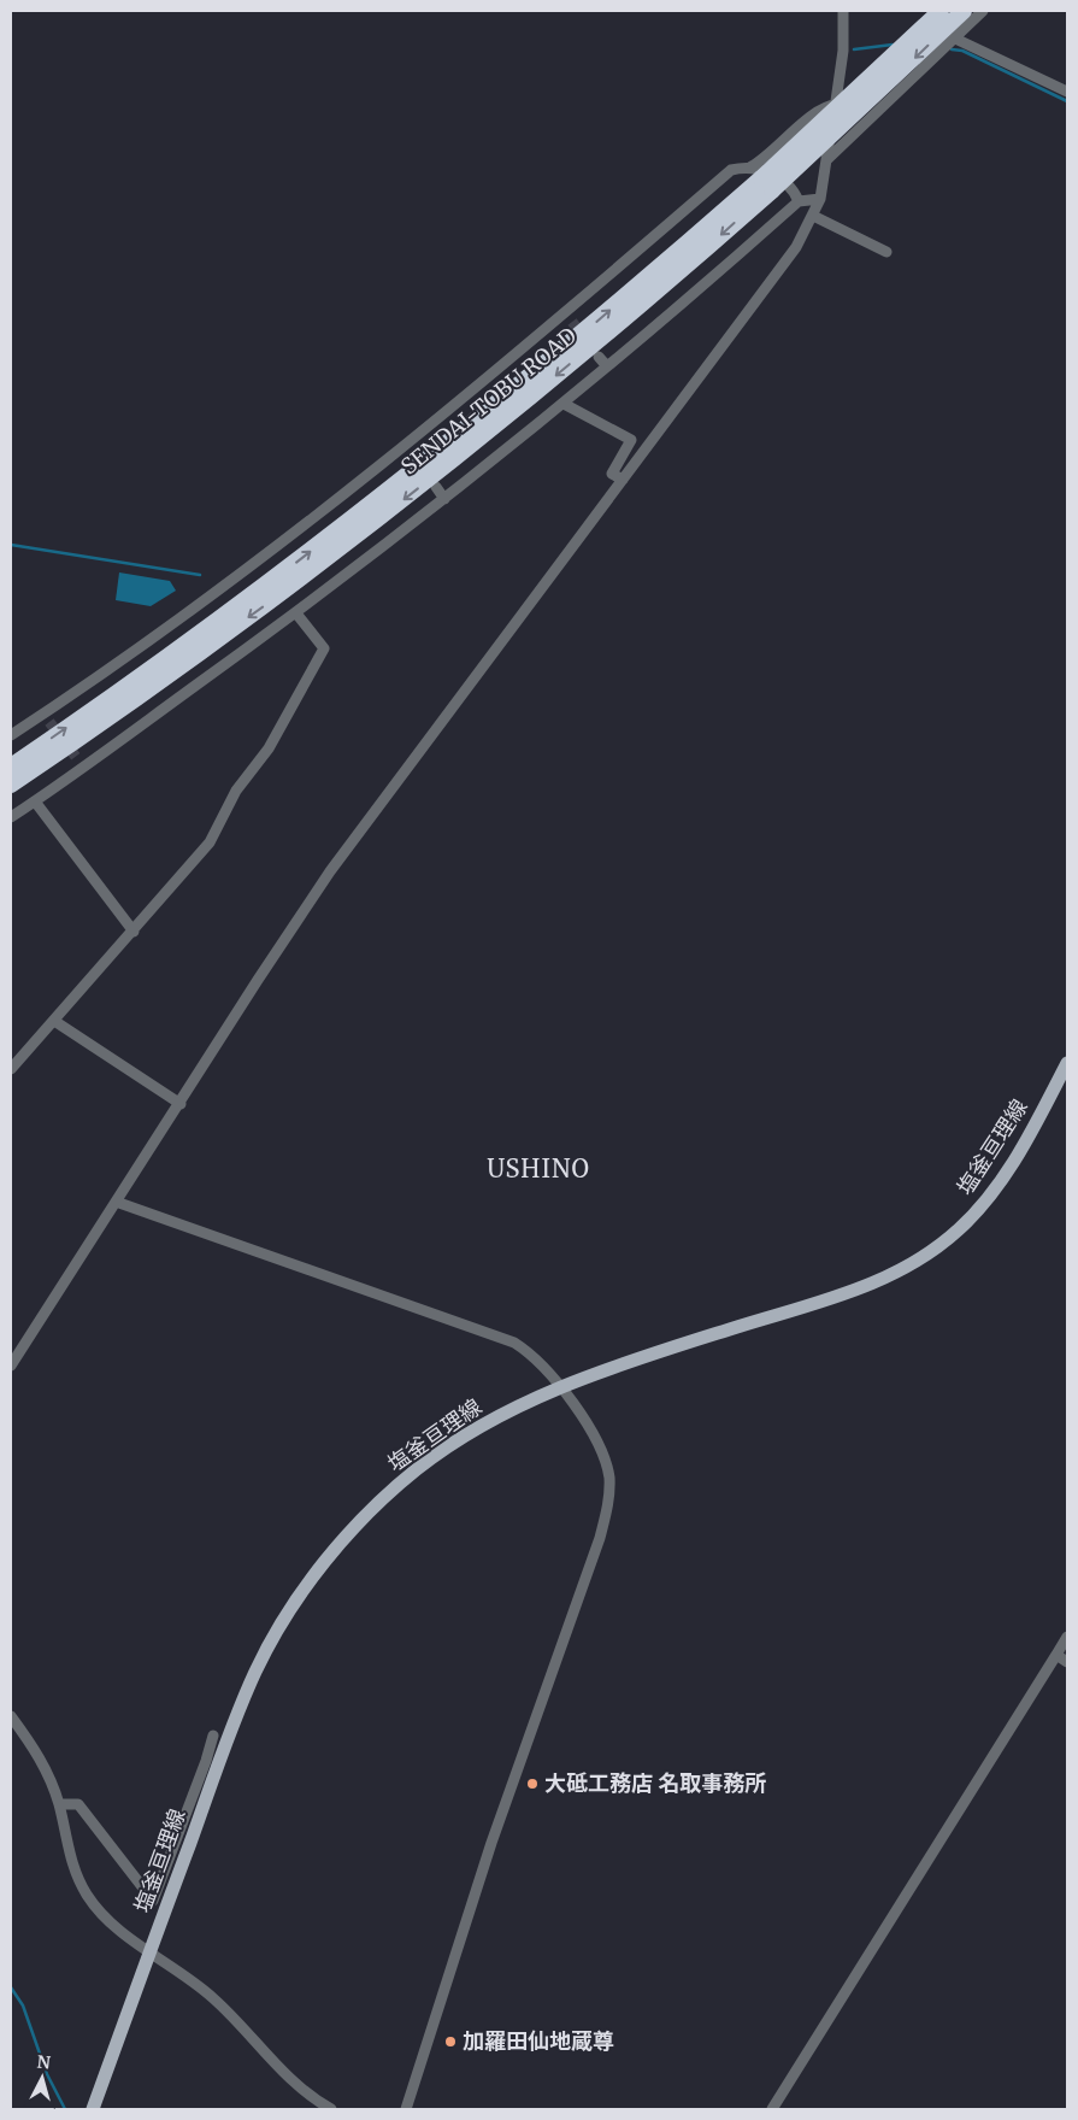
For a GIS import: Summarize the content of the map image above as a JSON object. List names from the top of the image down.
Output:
{
  "streets": {
    "highway": ["SENDAI-TOBU ROAD"],
    "main road": ["塩釜亘理線"]
  },
  "districts": ["USHINO"],
  "places": ["大砥工務店 名取事務所", "加羅田仙地蔵尊"],
  "north": "top"
}
